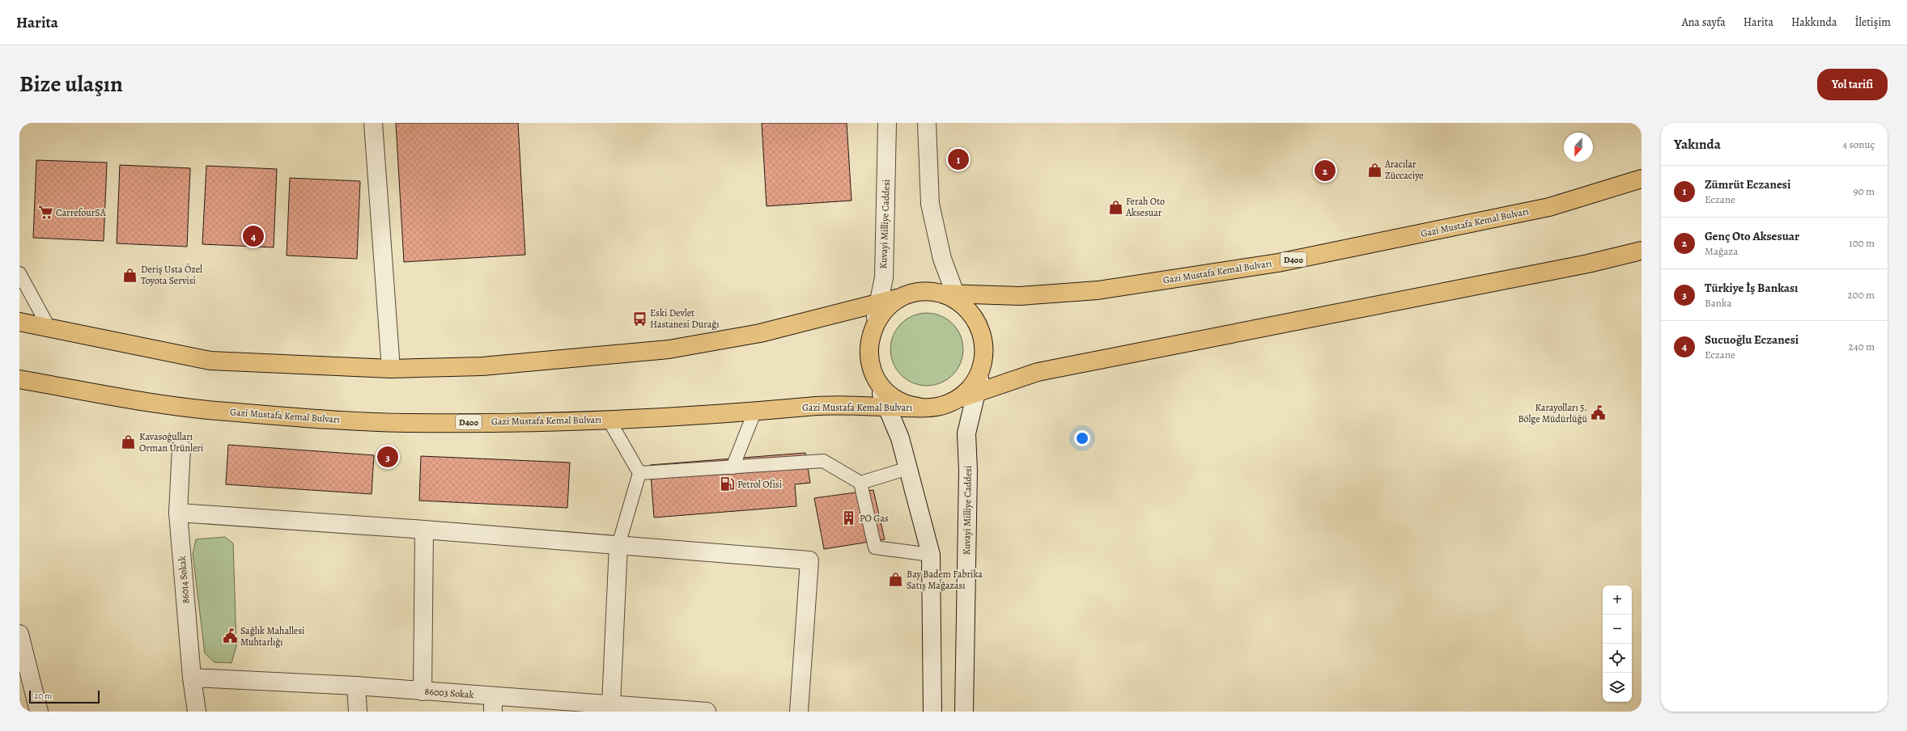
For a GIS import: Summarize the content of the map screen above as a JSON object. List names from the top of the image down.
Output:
{
  "streets": {
    "highway": ["Gazi Mustafa Kemal Bulvarı", "D400"],
    "street": ["Kuvayi Milliye Caddesi", "86014 Sokak", "86003 Sokak"]
  },
  "crossings": [
    ["86014 Sokak", "86003 Sokak"]
  ],
  "places": {
    "shop": [
      "Aracılar Züccaciye",
      "Ferah Oto Aksesuar",
      "Deriş Usta Özel Toyota Servisi",
      "Kavasoğulları Orman Ürünleri",
      "Bay Badem Fabrika Satış Mağazası"
    ],
    "supermarket": ["CarrefourSA"],
    "bus stop": ["Eski Devlet Hastanesi Durağı"],
    "public building": ["Karayolları 5. Bölge Müdürlüğü", "Sağlık Mahallesi Muhtarlığı"],
    "fuel station": ["Petrol Ofisi"],
    "building": ["PO Gas"]
  },
  "scale_bar": "20 m",
  "north": "bottom",
  "page": {
    "header": "Harita",
    "nav": [
      "Ana sayfa",
      "Harita",
      "Hakkında",
      "İletişim"
    ],
    "title": "Bize ulaşın",
    "buttons": "Yol tarifi",
    "heading": ["Yakında", "4 sonuç"],
    "pins": [
      "1",
      "2",
      "4",
      "3"
    ],
    "list": [
      {
        "mark": "1",
        "name": "Zümrüt Eczanesi",
        "note": "Eczane",
        "value": "90 m"
      },
      {
        "mark": "2",
        "name": "Genç Oto Aksesuar",
        "note": "Mağaza",
        "value": "100 m"
      },
      {
        "mark": "3",
        "name": "Türkiye İş Bankası",
        "note": "Banka",
        "value": "200 m"
      },
      {
        "mark": "4",
        "name": "Sucuoğlu Eczanesi",
        "note": "Eczane",
        "value": "240 m"
      }
    ],
    "map_buttons": ["+", "−"],
    "scale": "20 m"
  }
}
